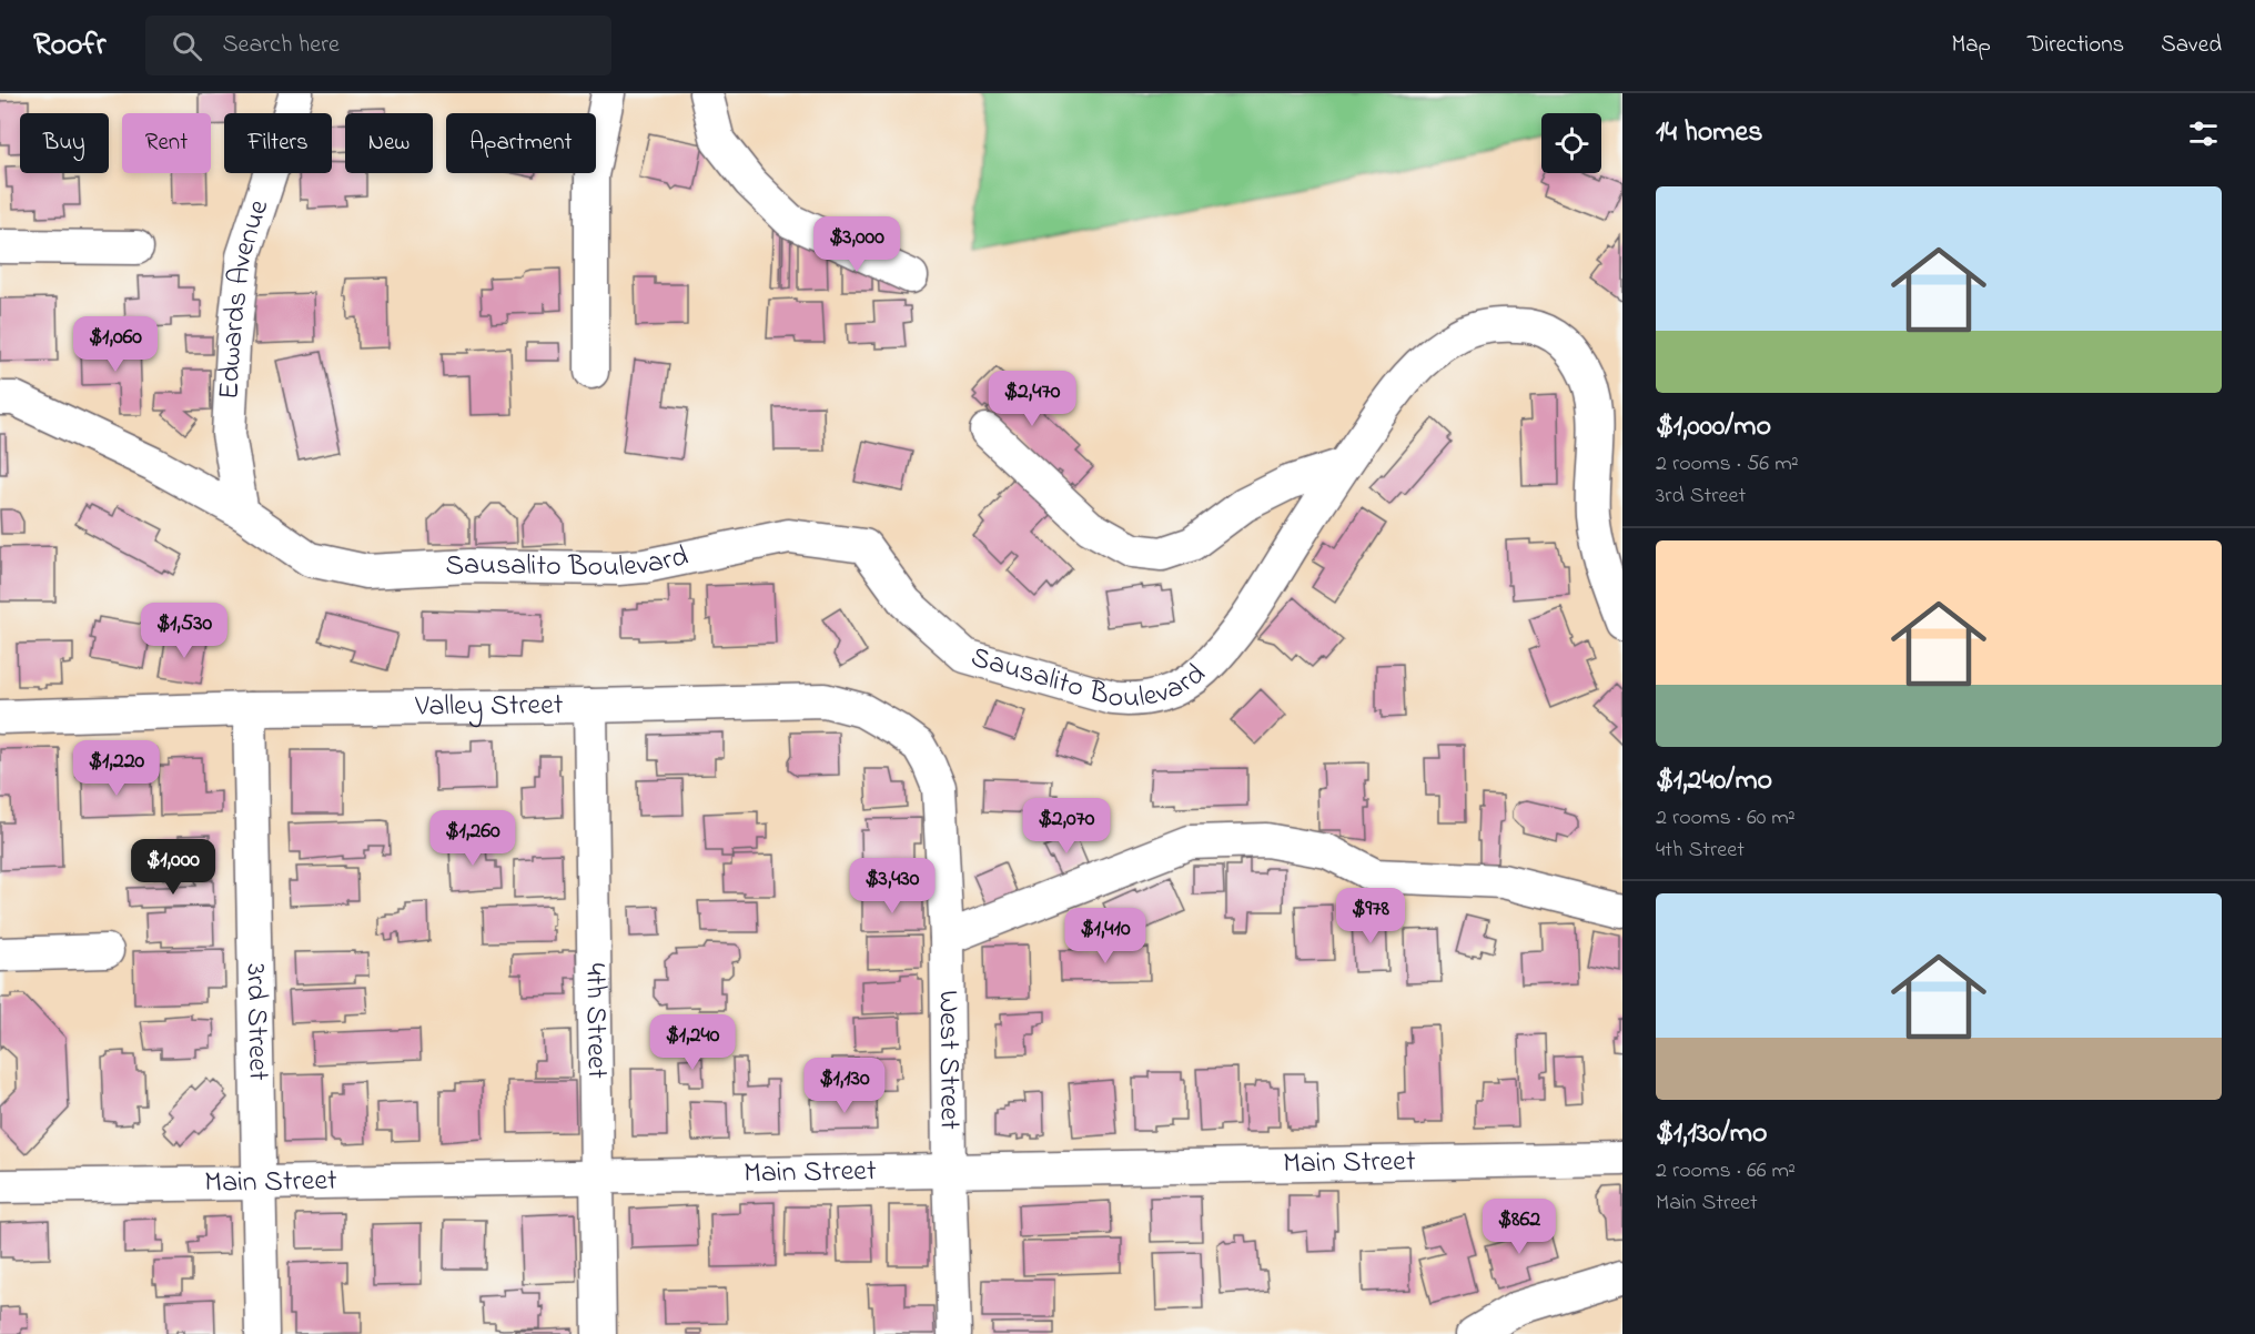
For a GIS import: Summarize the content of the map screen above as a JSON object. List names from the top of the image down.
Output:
{
  "streets": {
    "street": [
      "Edwards Avenue",
      "Sausalito Boulevard",
      "Valley Street",
      "4th Street",
      "3rd Street",
      "West Street",
      "Main Street"
    ]
  },
  "crossings": [
    ["Edwards Avenue", "Sausalito Boulevard"],
    ["Valley Street", "4th Street"],
    ["Valley Street", "3rd Street"],
    ["Valley Street", "West Street"],
    ["4th Street", "Main Street"],
    ["3rd Street", "Main Street"],
    ["West Street", "Main Street"]
  ],
  "page": {
    "header": "Roofr",
    "search": "Search here",
    "nav": ["Map", "Directions", "Saved"],
    "heading": "14 homes",
    "chip": [
      "Buy",
      "Rent",
      "Filters",
      "New",
      "Apartment"
    ],
    "list": [
      {
        "name": "$1,000/mo",
        "note": "2 rooms · 56 m² · 3rd Street"
      },
      {
        "name": "$1,240/mo",
        "note": "2 rooms · 60 m² · 4th Street"
      },
      {
        "name": "$1,130/mo",
        "note": "2 rooms · 66 m² · Main Street"
      }
    ],
    "price": [
      "$3,000",
      "$1,060",
      "$2,470",
      "$1,530",
      "$1,220",
      "$2,070",
      "$1,260",
      "$1,000",
      "$3,430",
      "$978",
      "$1,410",
      "$1,240",
      "$1,130",
      "$862"
    ]
  }
}
